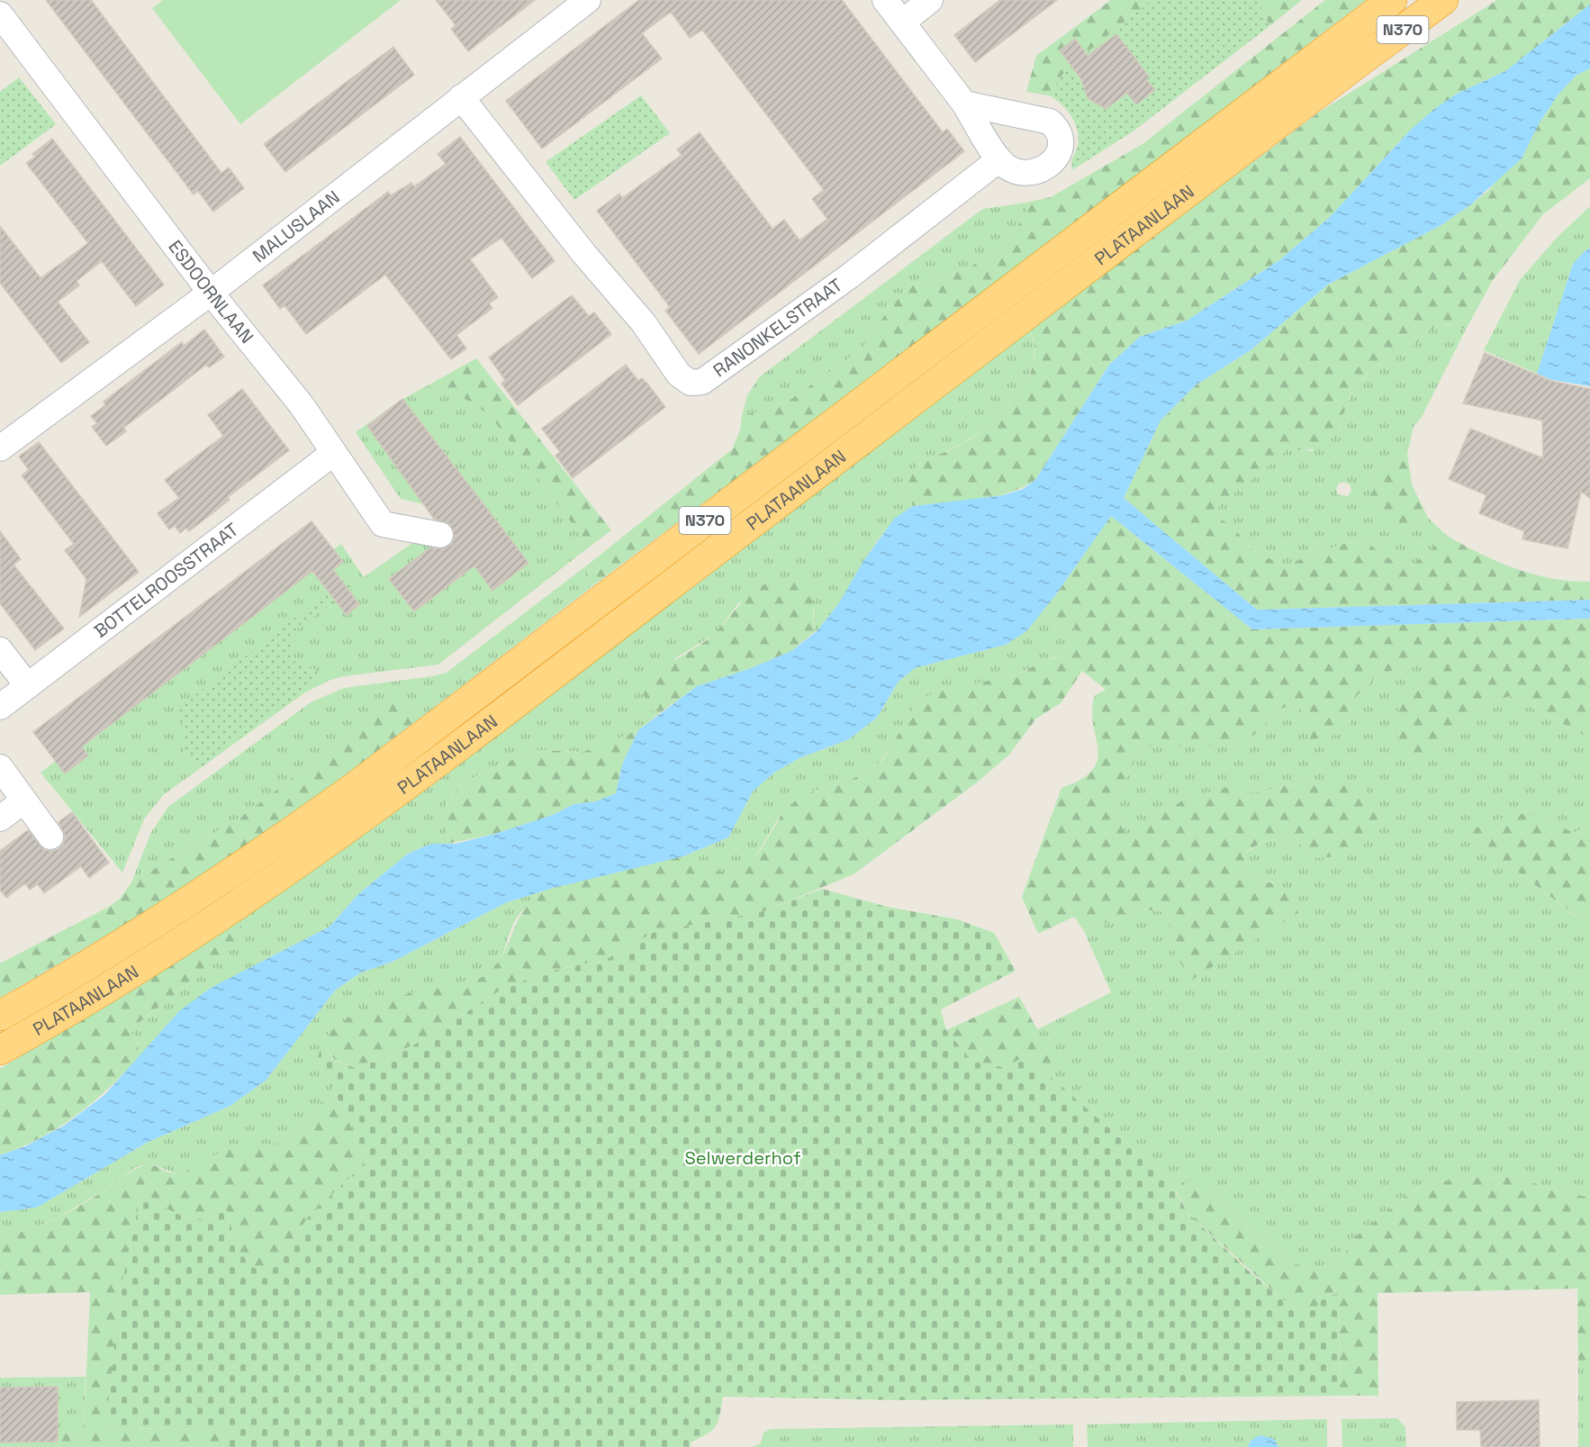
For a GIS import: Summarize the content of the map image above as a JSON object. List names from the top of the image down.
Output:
{
  "streets": {
    "highway": ["N370", "PLATAANLAAN"],
    "street": [
      "MALUSLAAN",
      "ESDOORNLAAN",
      "RANONKELSTRAAT",
      "BOTTELROOSSTRAAT"
    ]
  },
  "crossings": [
    ["MALUSLAAN", "ESDOORNLAAN"],
    ["MALUSLAAN", "RANONKELSTRAAT"],
    ["ESDOORNLAAN", "BOTTELROOSSTRAAT"]
  ],
  "parks": ["Selwerderhof"]
}
